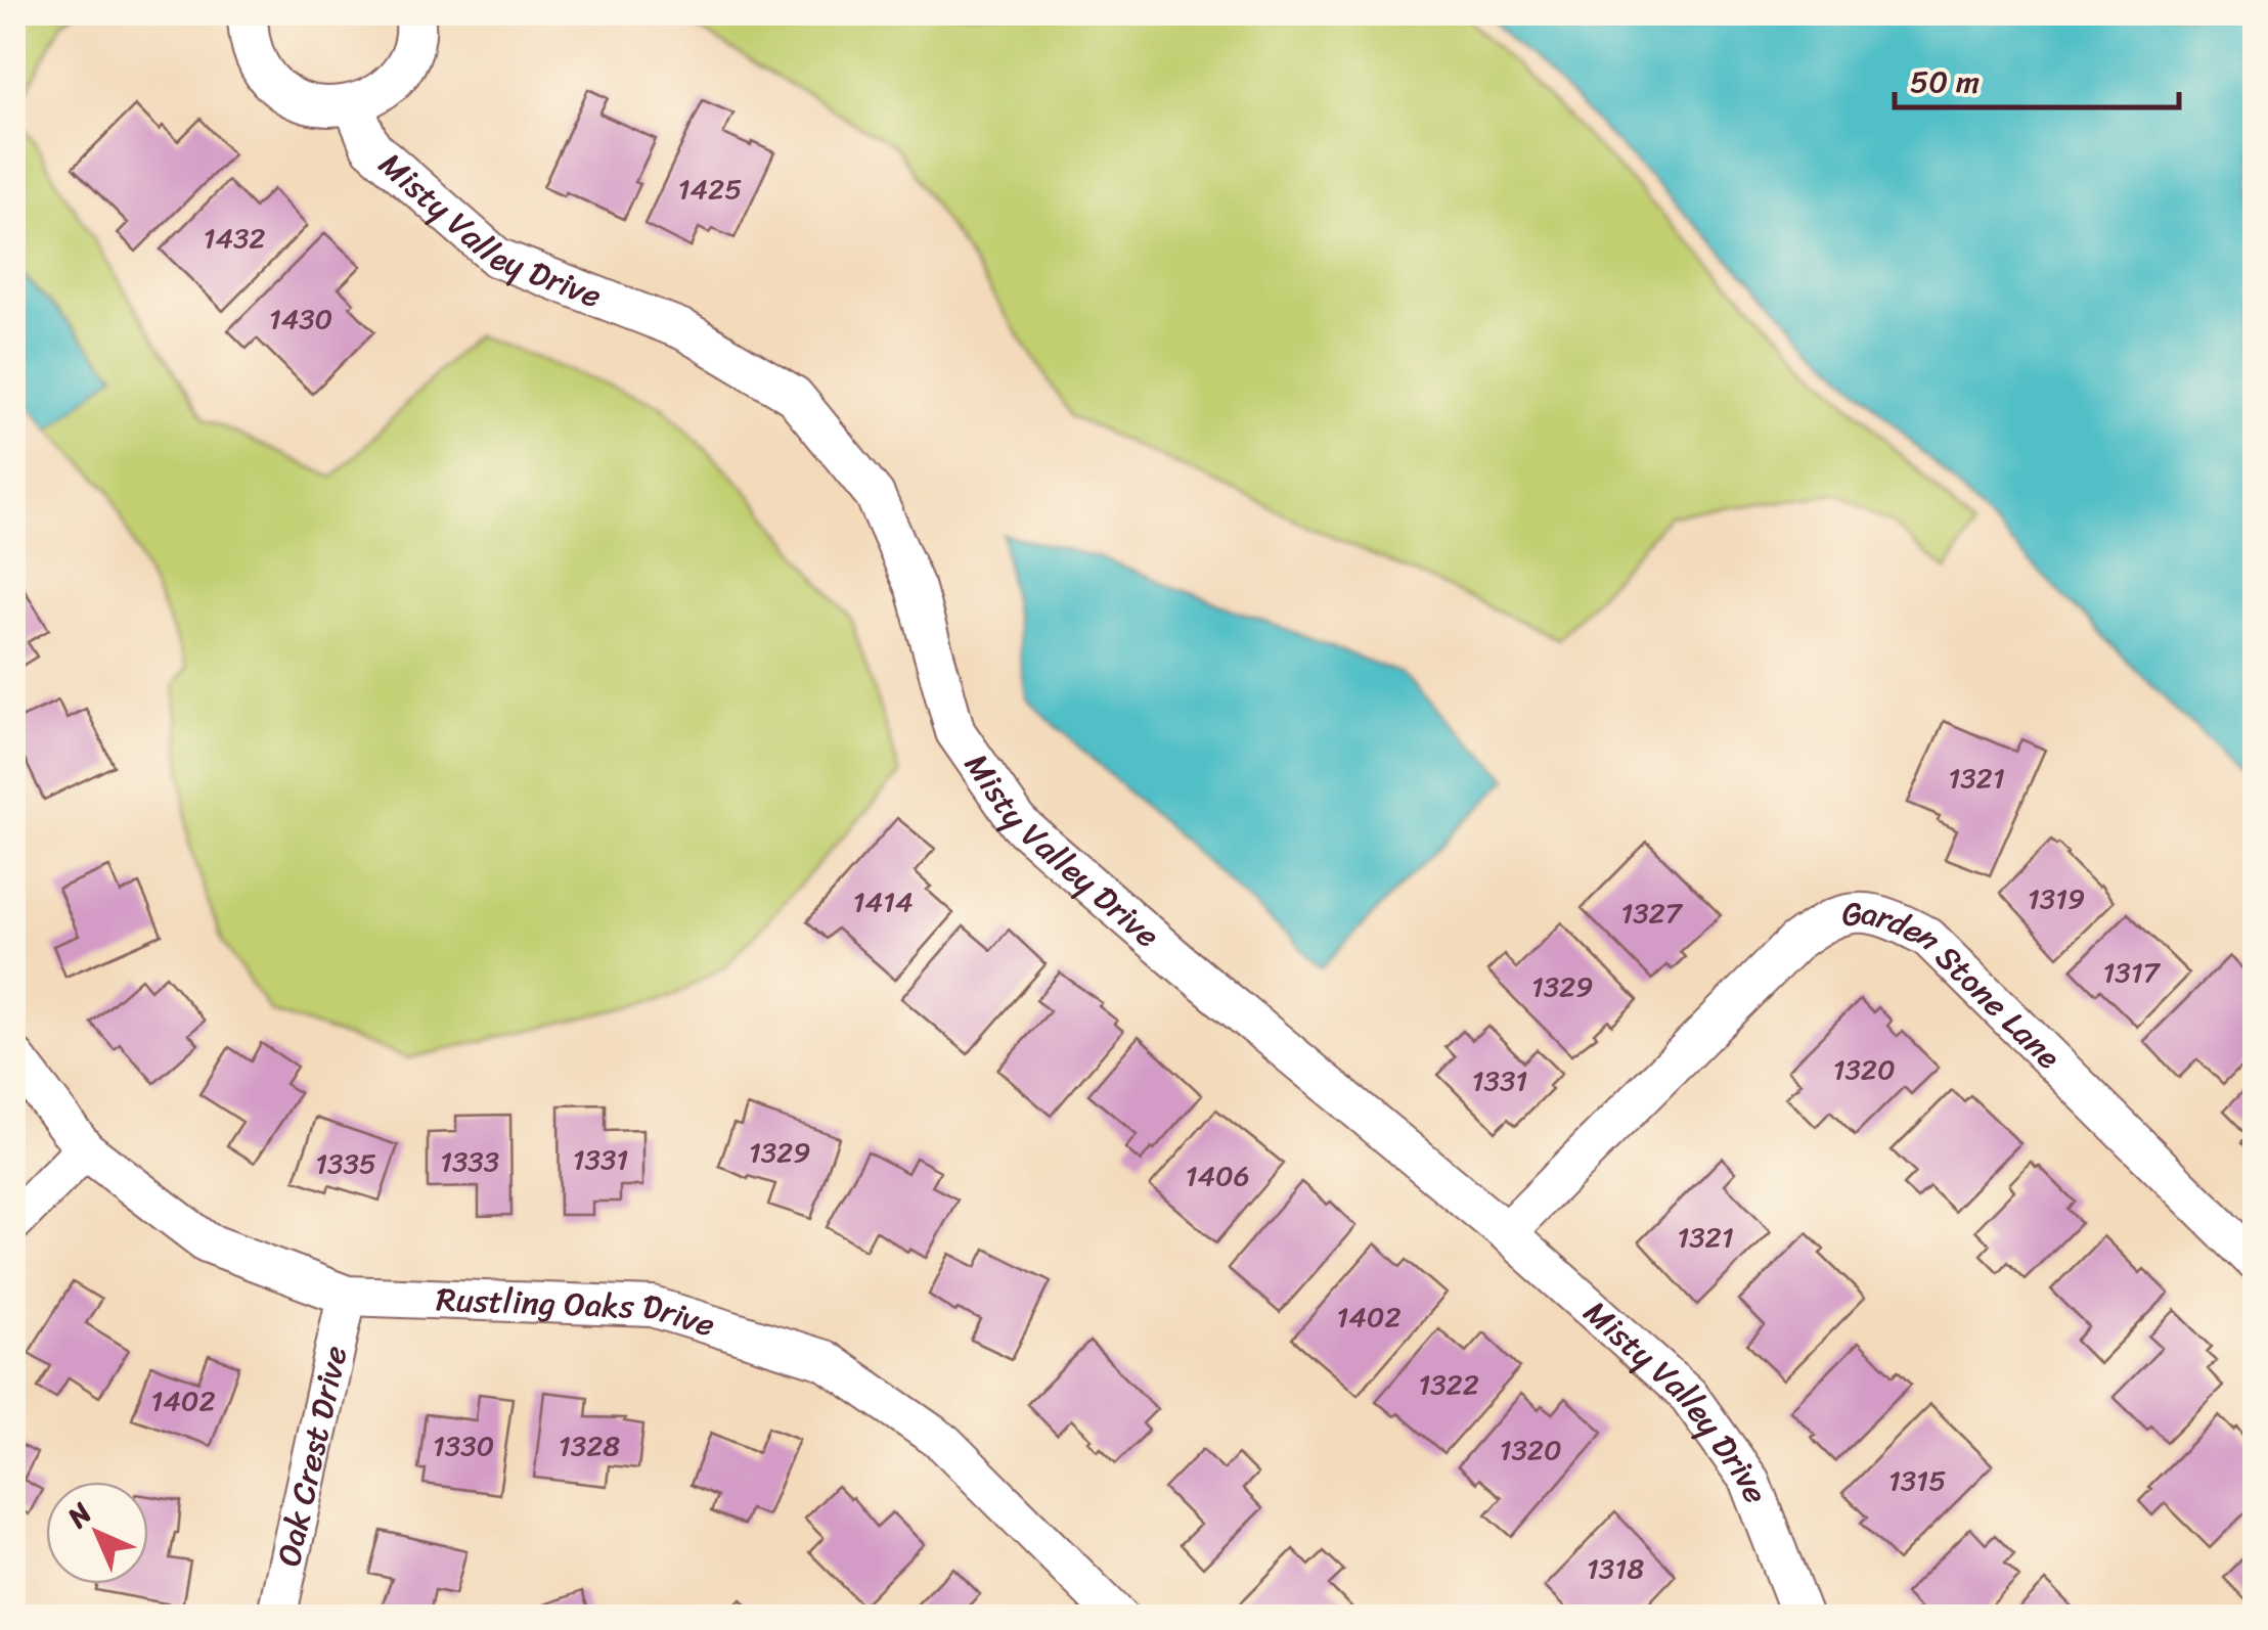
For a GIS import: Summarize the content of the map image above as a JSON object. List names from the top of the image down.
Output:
{
  "streets": {
    "street": [
      "Misty Valley Drive",
      "Garden Stone Lane",
      "Rustling Oaks Drive",
      "Oak Crest Drive"
    ]
  },
  "crossings": [
    ["Misty Valley Drive", "Garden Stone Lane"],
    ["Rustling Oaks Drive", "Oak Crest Drive"]
  ],
  "house_numbers": [
    "1425",
    "1432",
    "1430",
    "1321",
    "1319",
    "1414",
    "1327",
    "1317",
    "1329",
    "1320",
    "1331",
    "1329",
    "1331",
    "1333",
    "1335",
    "1406",
    "1321",
    "1402",
    "1322",
    "1402",
    "1330",
    "1328",
    "1320",
    "1315",
    "1318"
  ],
  "scale_bar": "50 m",
  "north": "top left"
}
